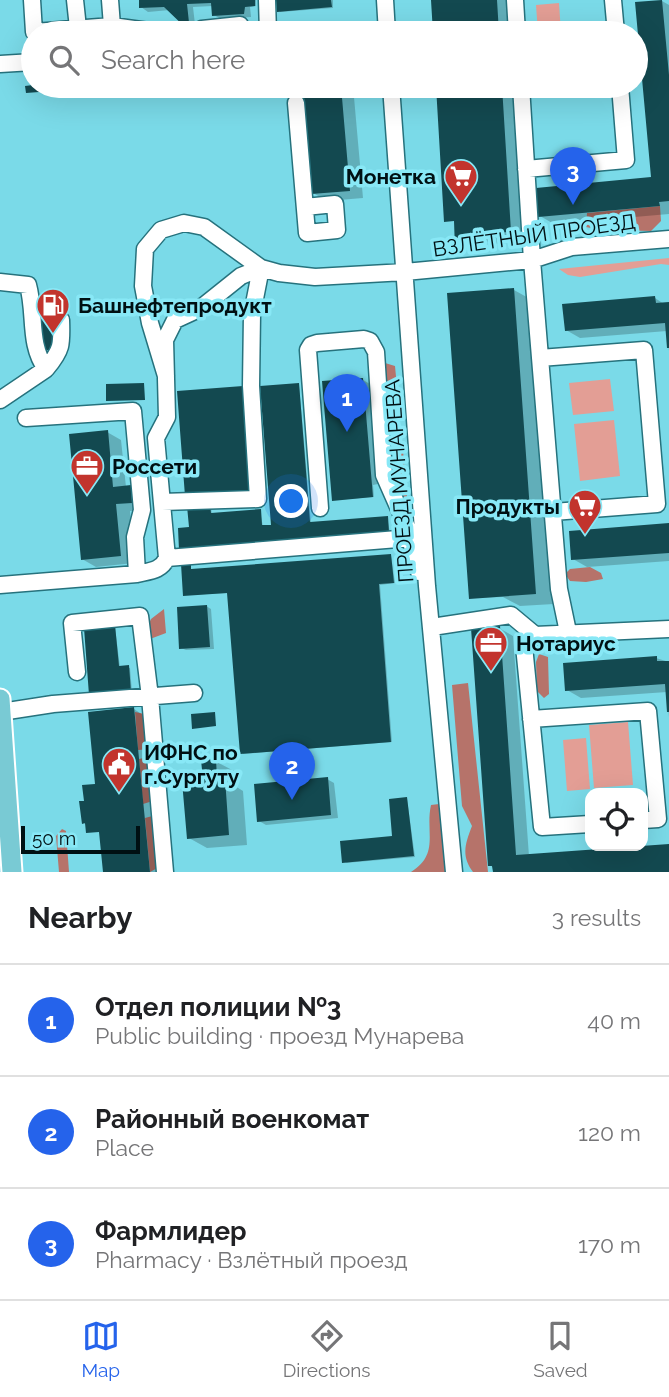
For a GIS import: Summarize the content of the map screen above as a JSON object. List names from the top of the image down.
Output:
{
  "streets": {
    "street": ["ВЗЛЁТНЫЙ ПРОЕЗД", "ПРОЕЗД МУНАРЕВА"]
  },
  "crossings": [
    ["ВЗЛЁТНЫЙ ПРОЕЗД", "ПРОЕЗД МУНАРЕВА"]
  ],
  "places": {
    "supermarket": ["Монетка", "Продукты"],
    "fuel station": ["Башнефтепродукт"],
    "office": ["Россети", "Нотариус"],
    "public building": ["ИФНС по г.Сургуту"]
  },
  "scale_bar": "50 m",
  "page": {
    "search": "Search here",
    "pins": ["3", "1", "2"],
    "scale": "50 m",
    "heading": ["Nearby", "3 results"],
    "list": [
      {
        "mark": "1",
        "name": "Отдел полиции №3",
        "note": "Public building · проезд Мунарева",
        "value": "40 m"
      },
      {
        "mark": "2",
        "name": "Районный военкомат",
        "note": "Place",
        "value": "120 m"
      },
      {
        "mark": "3",
        "name": "Фармлидер",
        "note": "Pharmacy · Взлётный проезд",
        "value": "170 m"
      }
    ],
    "nav": ["Map", "Directions", "Saved"]
  }
}
